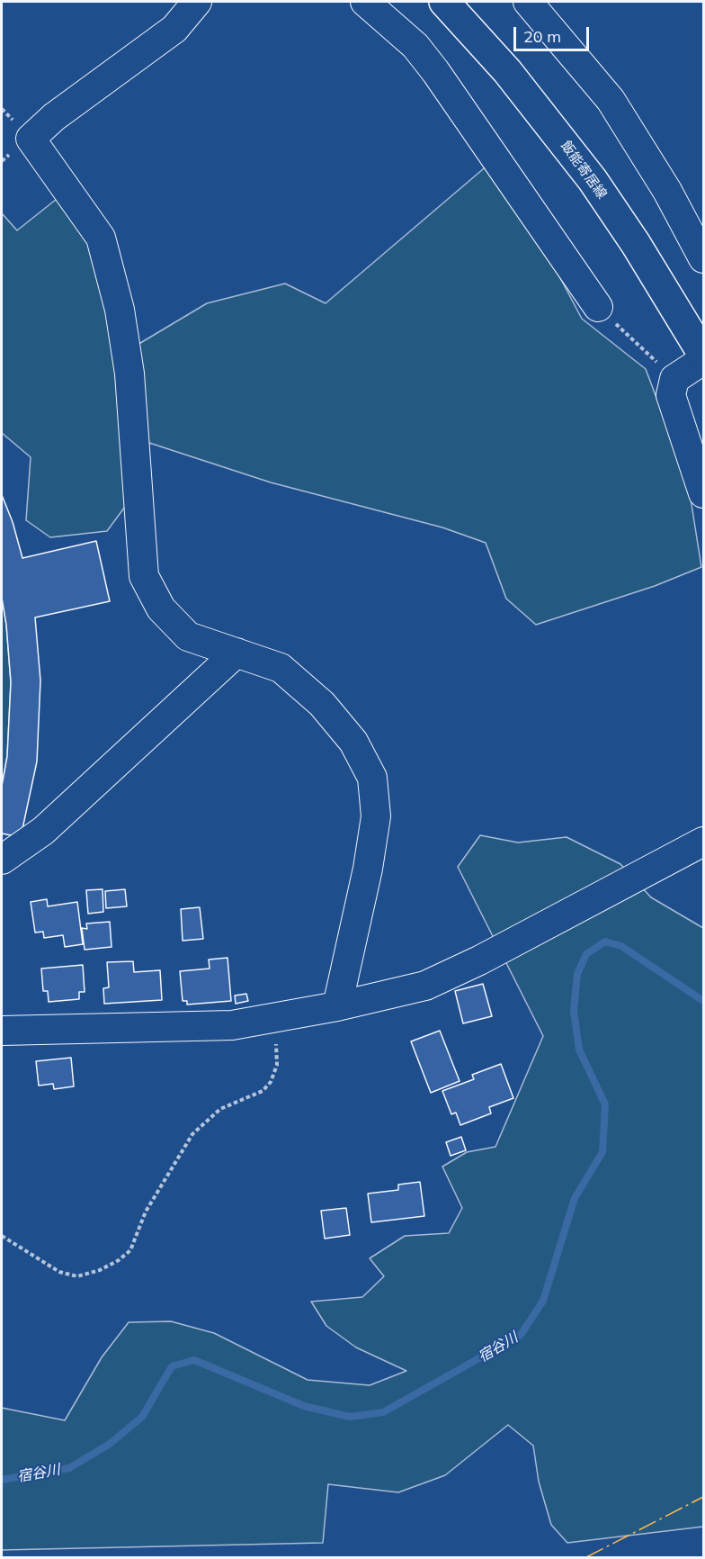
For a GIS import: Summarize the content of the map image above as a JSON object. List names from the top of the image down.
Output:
{
  "streets": {
    "main road": ["飯能寄居線"]
  },
  "water": ["宿谷川"],
  "scale_bar": "20 m"
}
